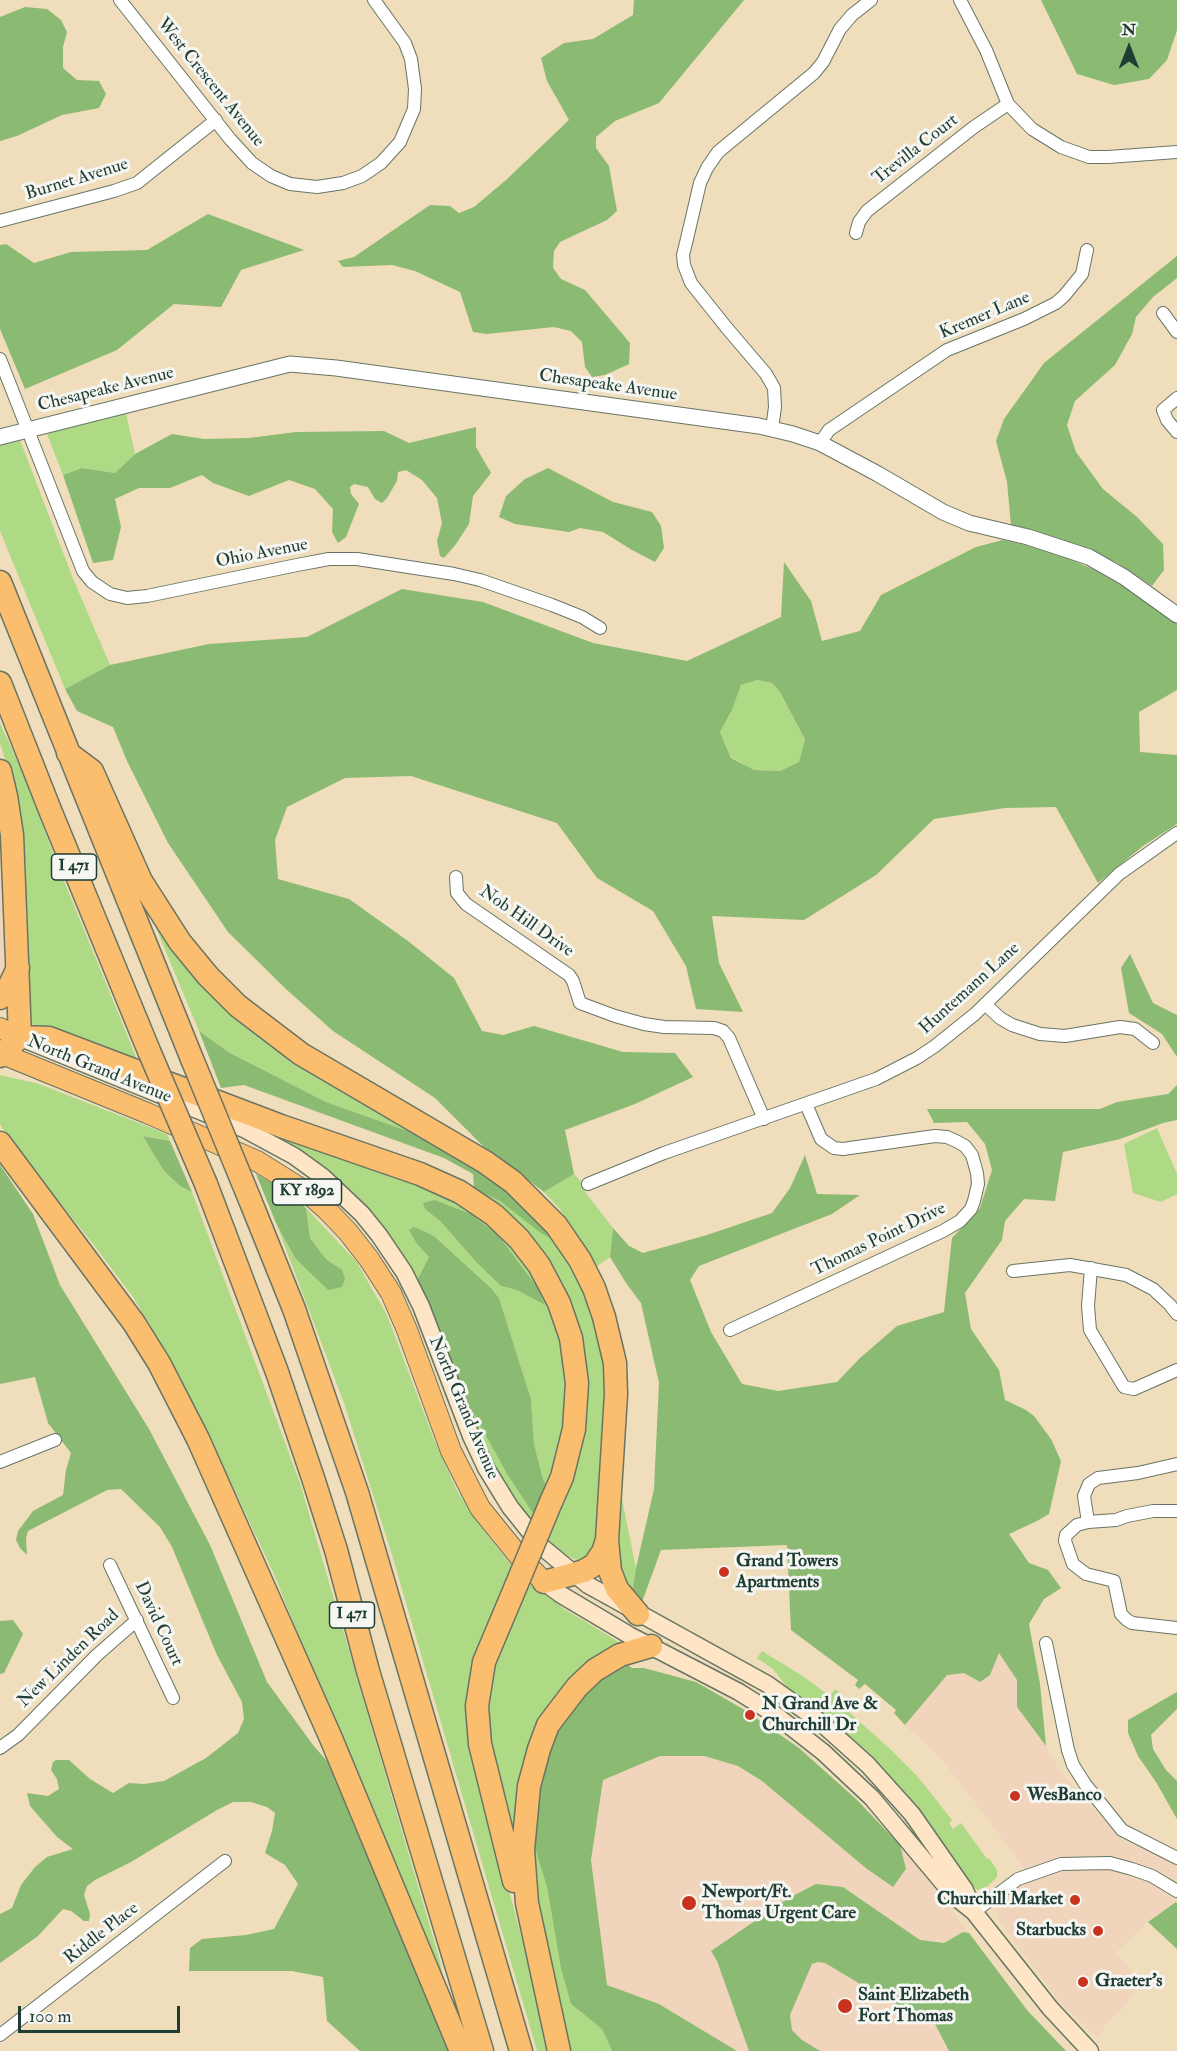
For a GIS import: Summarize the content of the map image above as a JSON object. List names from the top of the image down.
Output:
{
  "streets": {
    "highway": ["I 471"],
    "main road": ["North Grand Avenue", "KY 1892"],
    "street": [
      "West Crescent Avenue",
      "Trevilla Court",
      "Burnet Avenue",
      "Kremer Lane",
      "Chesapeake Avenue",
      "Ohio Avenue",
      "Nob Hill Drive",
      "Huntemann Lane",
      "Thomas Point Drive",
      "David Court",
      "New Linden Road",
      "Riddle Place"
    ]
  },
  "crossings": [
    ["West Crescent Avenue", "Burnet Avenue"],
    ["Kremer Lane", "Chesapeake Avenue"],
    ["Chesapeake Avenue", "Ohio Avenue"],
    ["Nob Hill Drive", "Huntemann Lane"],
    ["Huntemann Lane", "Thomas Point Drive"],
    ["David Court", "New Linden Road"]
  ],
  "places": [
    "Grand Towers Apartments",
    "N Grand Ave & Churchill Dr",
    "WesBanco",
    "Churchill Market",
    "Newport/Ft. Thomas Urgent Care",
    "Starbucks",
    "Graeter's",
    "Saint Elizabeth Fort Thomas"
  ],
  "scale_bar": "100 m",
  "north": "top"
}
